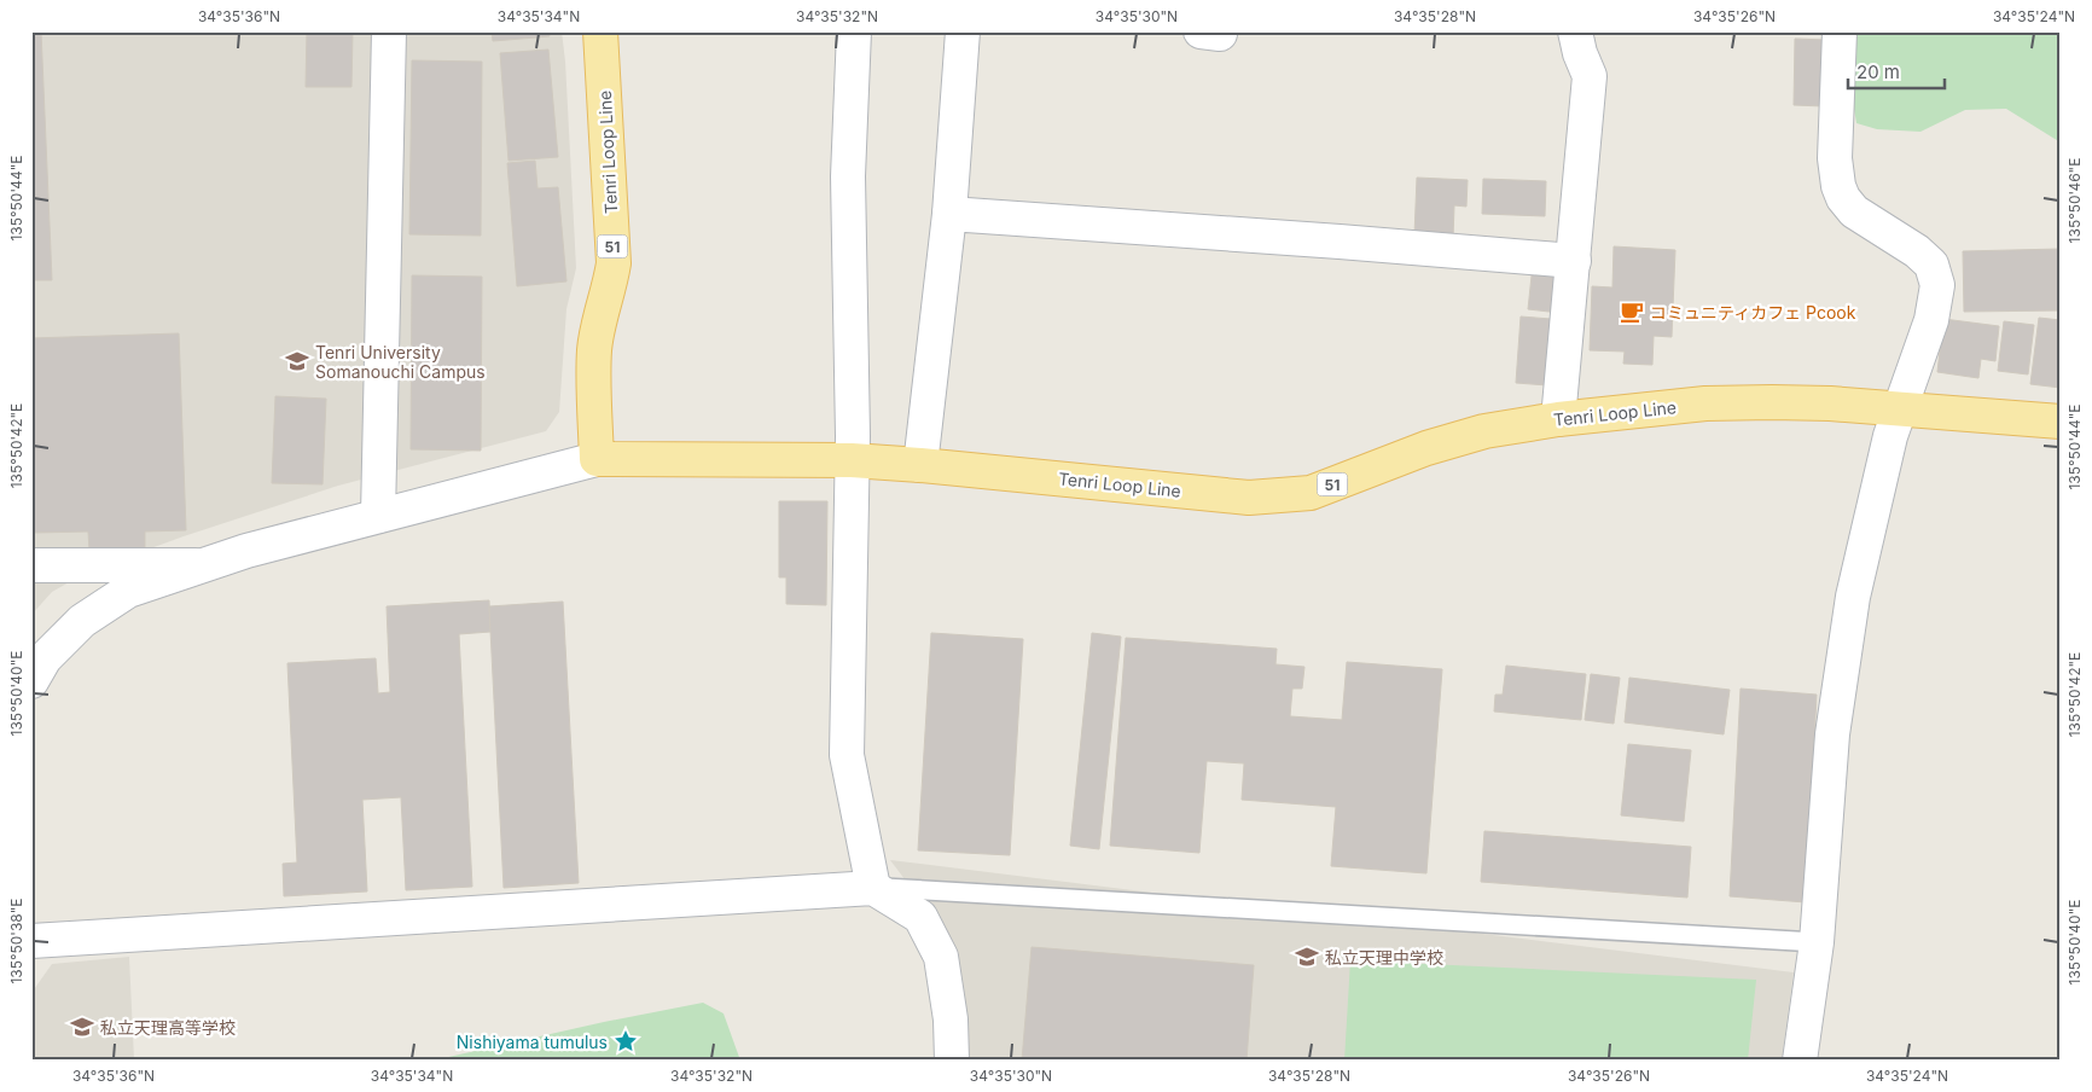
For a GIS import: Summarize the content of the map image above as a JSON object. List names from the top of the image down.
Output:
{
  "streets": {
    "main road": ["Tenri Loop Line", "51"]
  },
  "places": {
    "cafe": ["コミュニティカフェ Pcook"],
    "school or university": ["Tenri University Somanouchi Campus", "私立天理中学校", "私立天理高等学校"],
    "place": ["Nishiyama tumulus"]
  },
  "scale_bar": "20 m",
  "coordinates": [
    "34°35'36\"N",
    "34°35'34\"N",
    "34°35'32\"N",
    "34°35'30\"N",
    "34°35'28\"N",
    "34°35'26\"N",
    "34°35'24\"N",
    "135°50'44\"E",
    "135°50'46\"E",
    "135°50'42\"E",
    "135°50'40\"E",
    "135°50'38\"E"
  ]
}
